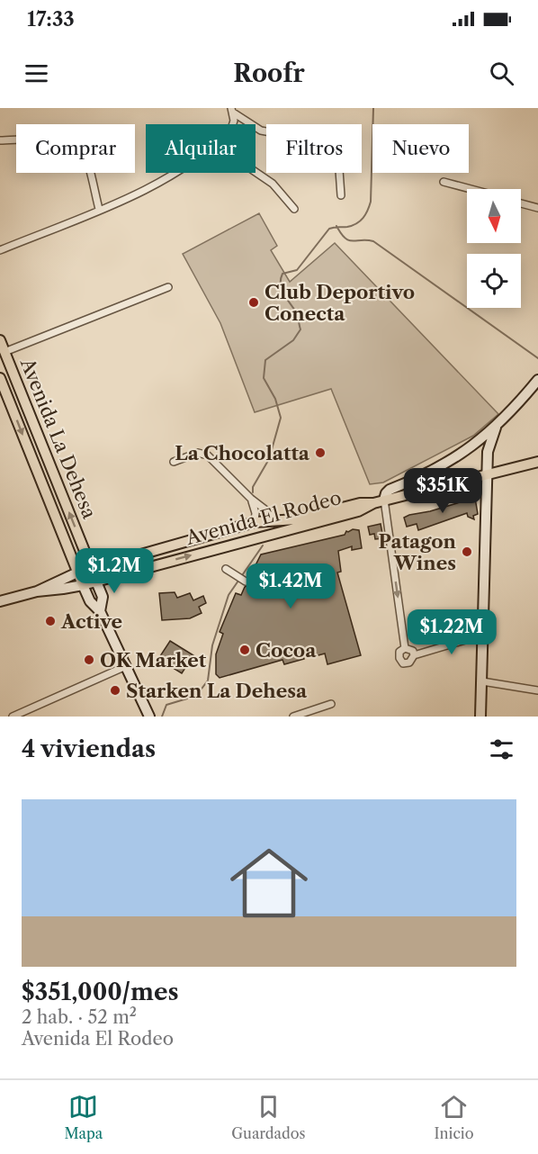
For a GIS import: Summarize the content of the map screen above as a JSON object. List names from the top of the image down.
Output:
{
  "streets": {
    "main road": ["Avenida La Dehesa", "Avenida El Rodeo"]
  },
  "crossings": [
    ["Avenida La Dehesa", "Avenida El Rodeo"]
  ],
  "places": [
    "Club Deportivo Conecta",
    "La Chocolatta",
    "Patagon Wines",
    "Active",
    "Cocoa",
    "OK Market",
    "Starken La Dehesa"
  ],
  "north": "bottom",
  "page": {
    "status": "17:33",
    "header": "Roofr",
    "chip": [
      "Comprar",
      "Alquilar",
      "Filtros",
      "Nuevo"
    ],
    "price": [
      "$351K",
      "$1.2M",
      "$1.42M",
      "$1.22M"
    ],
    "heading": "4 viviendas",
    "list": [
      {
        "name": "$351,000/mes",
        "note": "2 hab. · 52 m² · Avenida El Rodeo"
      }
    ],
    "tabs": ["Mapa", "Guardados", "Inicio"]
  }
}
